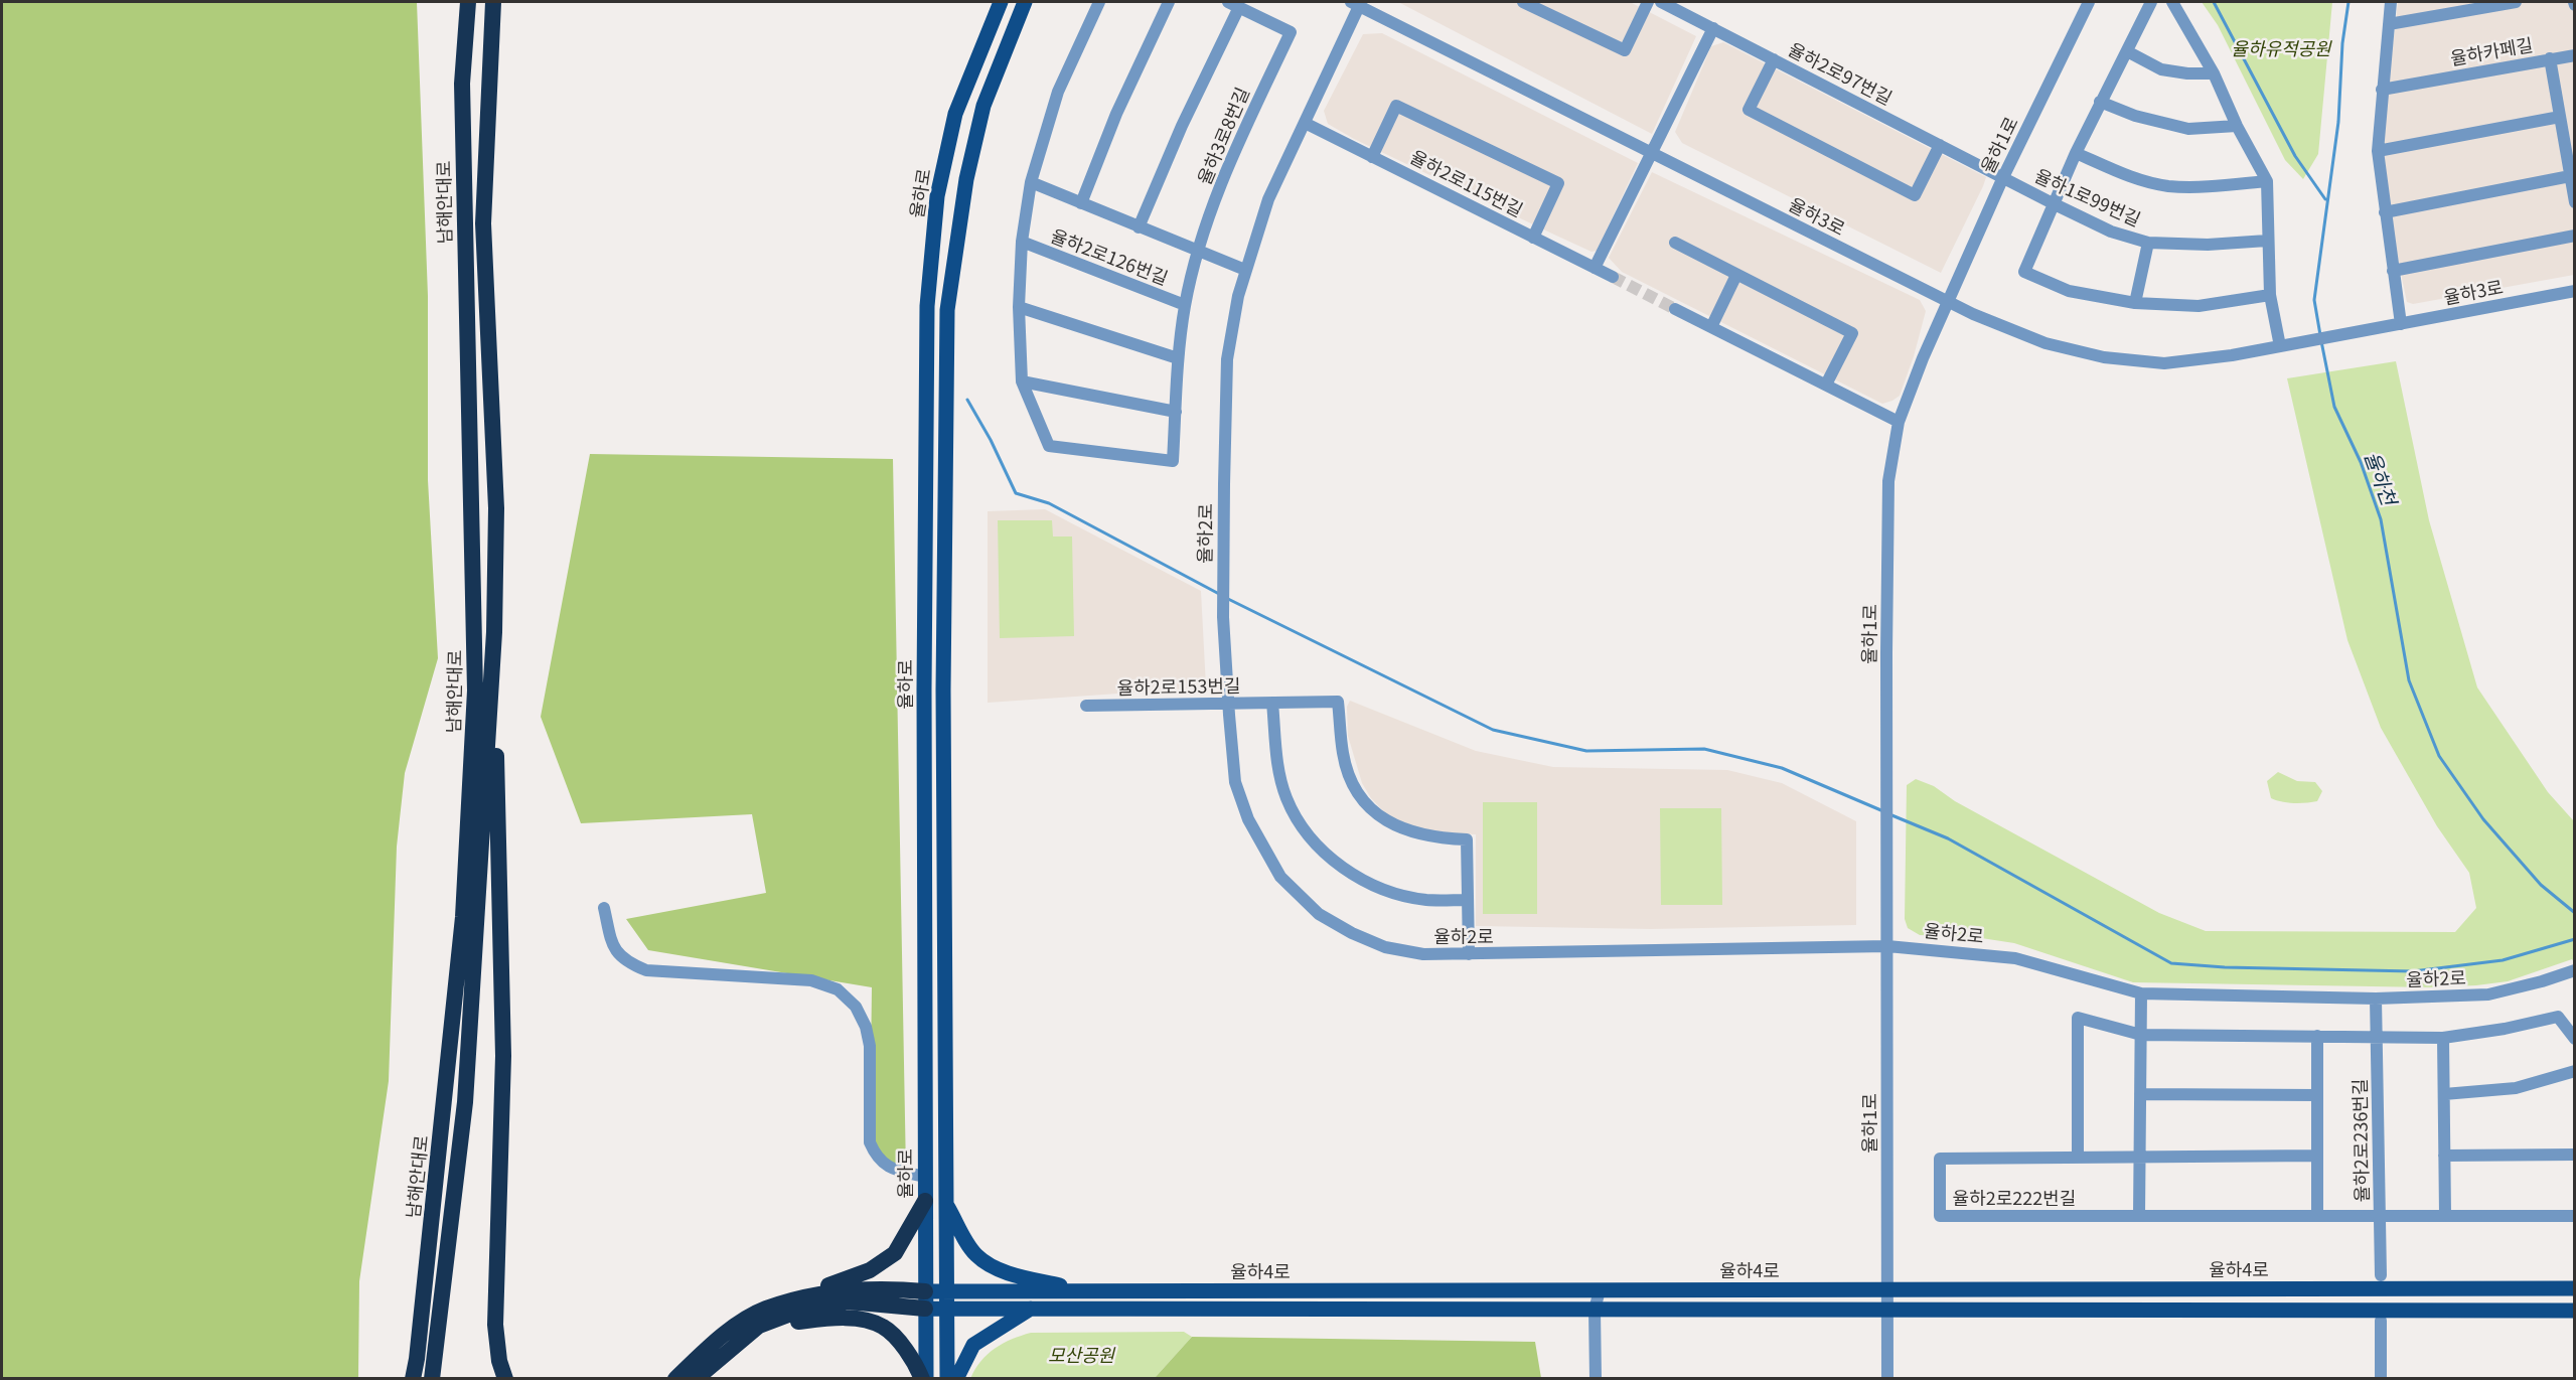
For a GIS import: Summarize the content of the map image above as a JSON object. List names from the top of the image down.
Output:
{
  "streets": {
    "highway": ["남해안대로"],
    "main road": ["율하로", "율하4로"],
    "street": [
      "율하카페길",
      "율하2로97번길",
      "율하3로8번길",
      "율하1로",
      "율하2로115번길",
      "율하1로99번길",
      "율하3로",
      "율하2로126번길",
      "율하2로",
      "율하2로153번길",
      "율하2로236번길",
      "율하2로222번길"
    ]
  },
  "crossings": [
    ["율하2로97번길", "율하1로"],
    ["율하2로97번길", "율하1로99번길"],
    ["율하3로8번길", "율하2로126번길"],
    ["율하1로", "율하1로99번길"],
    ["율하1로", "율하3로"],
    ["율하1로", "율하2로"],
    ["율하1로", "율하4로"],
    ["율하2로115번길", "율하2로"],
    ["율하로", "율하4로"],
    ["율하3로", "율하2로"],
    ["율하2로", "율하2로153번길"],
    ["율하2로", "율하2로236번길"],
    ["율하2로236번길", "율하2로222번길"]
  ],
  "water": ["율하천"],
  "parks": ["율하유적공원", "모산공원"]
}
